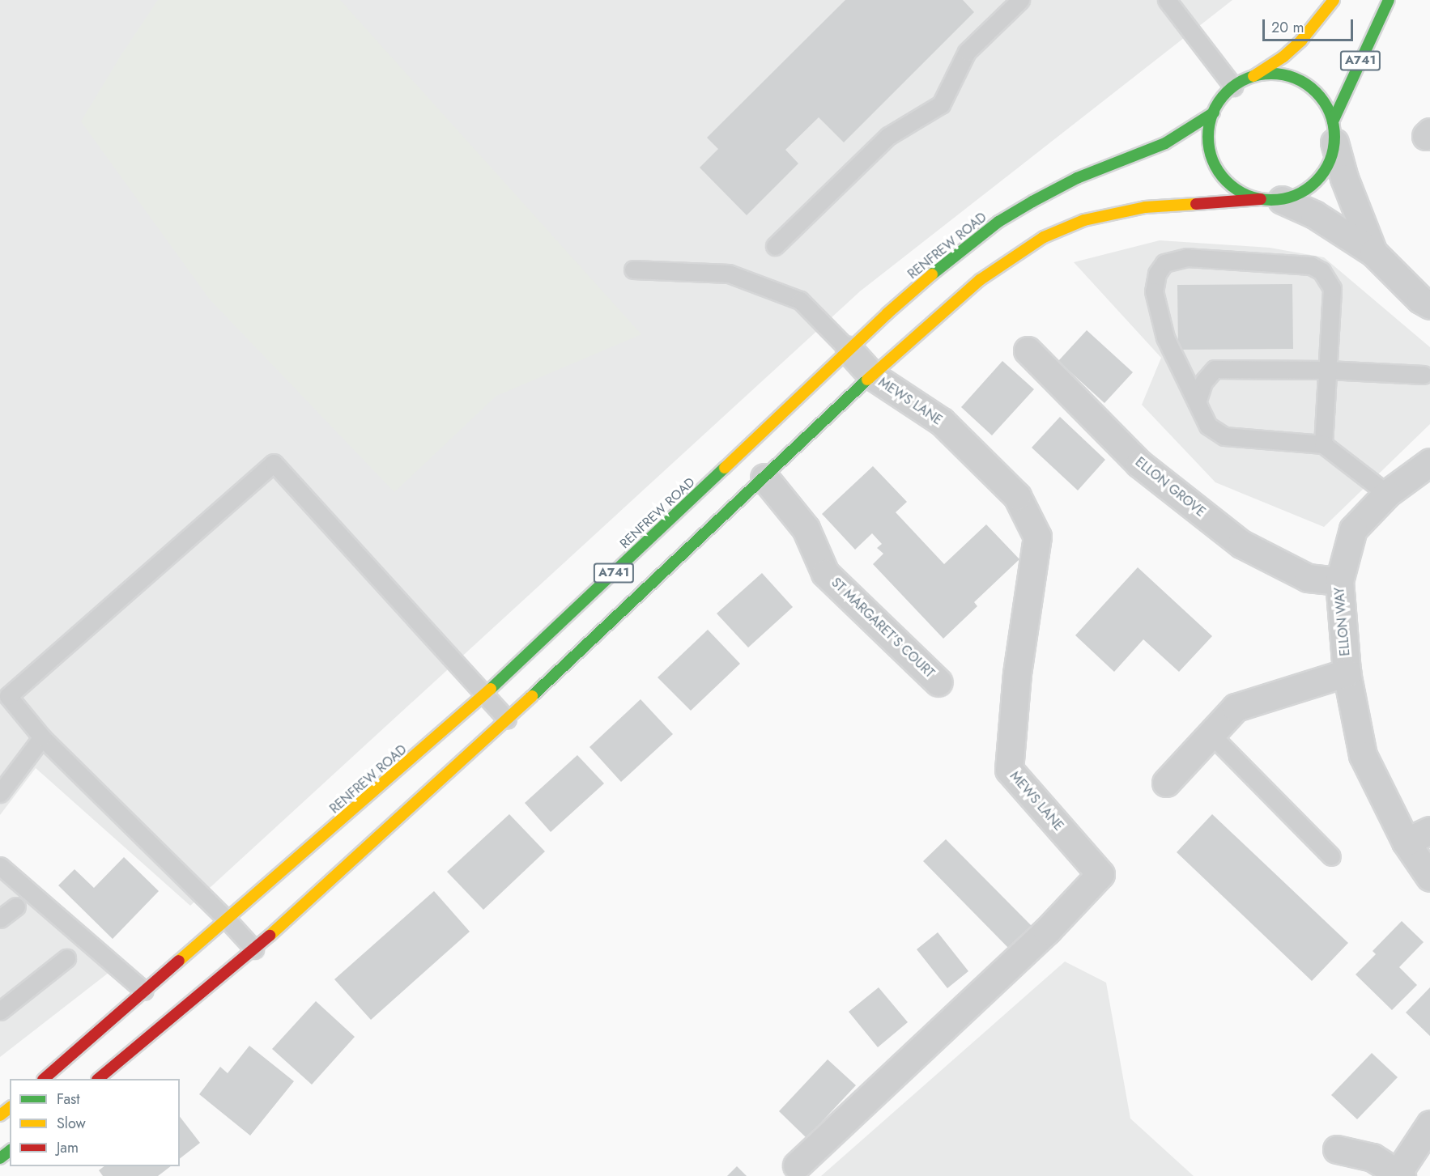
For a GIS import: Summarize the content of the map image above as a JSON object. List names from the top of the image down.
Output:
{
  "streets": {
    "main road": ["A741", "RENFREW ROAD"],
    "street": [
      "MEWS LANE",
      "ELLON GROVE",
      "ELLON WAY",
      "ST MARGARET'S COURT"
    ]
  },
  "crossings": [
    ["A741", "RENFREW ROAD"],
    ["A741", "MEWS LANE"],
    ["A741", "ST MARGARET'S COURT"],
    ["RENFREW ROAD", "MEWS LANE"],
    ["ELLON GROVE", "ELLON WAY"]
  ],
  "legend": ["Fast", "Slow", "Jam"],
  "scale_bar": "20 m"
}
